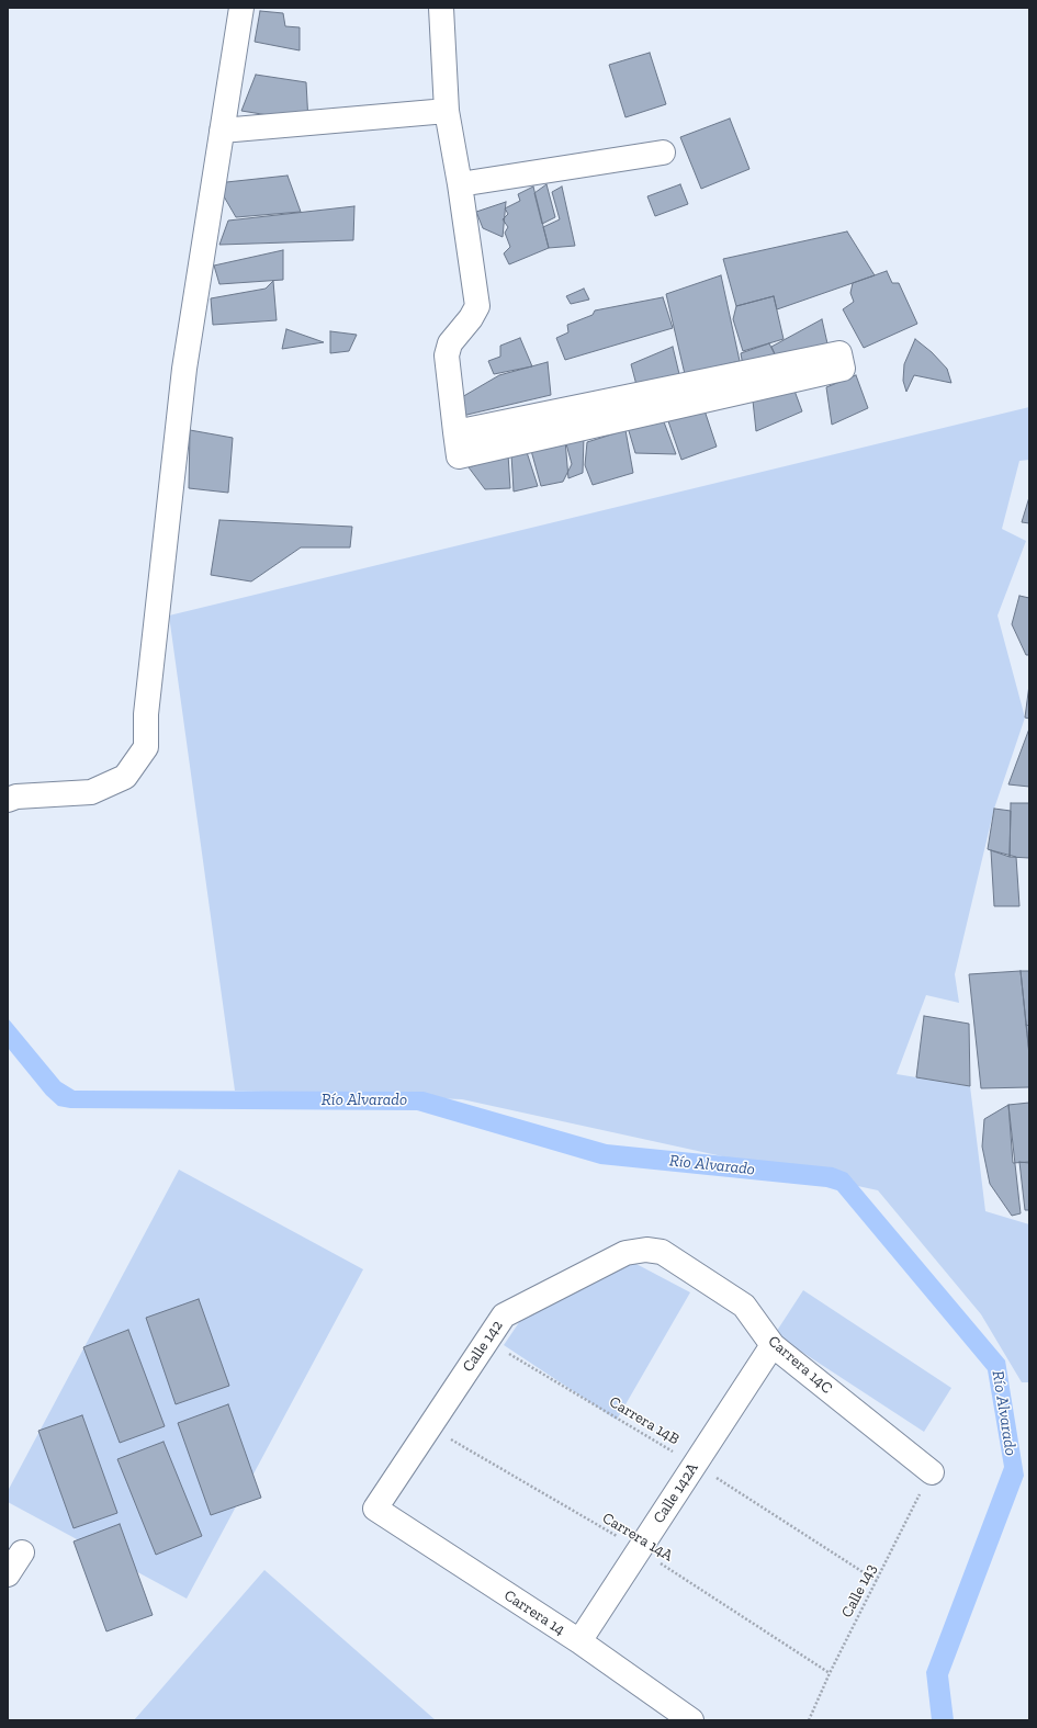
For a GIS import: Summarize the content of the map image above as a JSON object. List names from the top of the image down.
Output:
{
  "streets": {
    "street": [
      "Calle 142",
      "Carrera 14C",
      "Calle 142A",
      "Carrera 14"
    ],
    "path": ["Carrera 14B", "Carrera 14A", "Calle 143"]
  },
  "crossings": [
    ["Calle 142", "Carrera 14C"],
    ["Calle 142", "Carrera 14B"],
    ["Calle 142", "Carrera 14A"],
    ["Calle 142", "Carrera 14"],
    ["Carrera 14C", "Calle 142A"],
    ["Carrera 14C", "Calle 143"],
    ["Carrera 14B", "Calle 142A"],
    ["Carrera 14B", "Calle 143"],
    ["Calle 142A", "Carrera 14A"],
    ["Calle 142A", "Carrera 14"],
    ["Carrera 14A", "Calle 143"]
  ],
  "water": ["Río Alvarado"]
}
